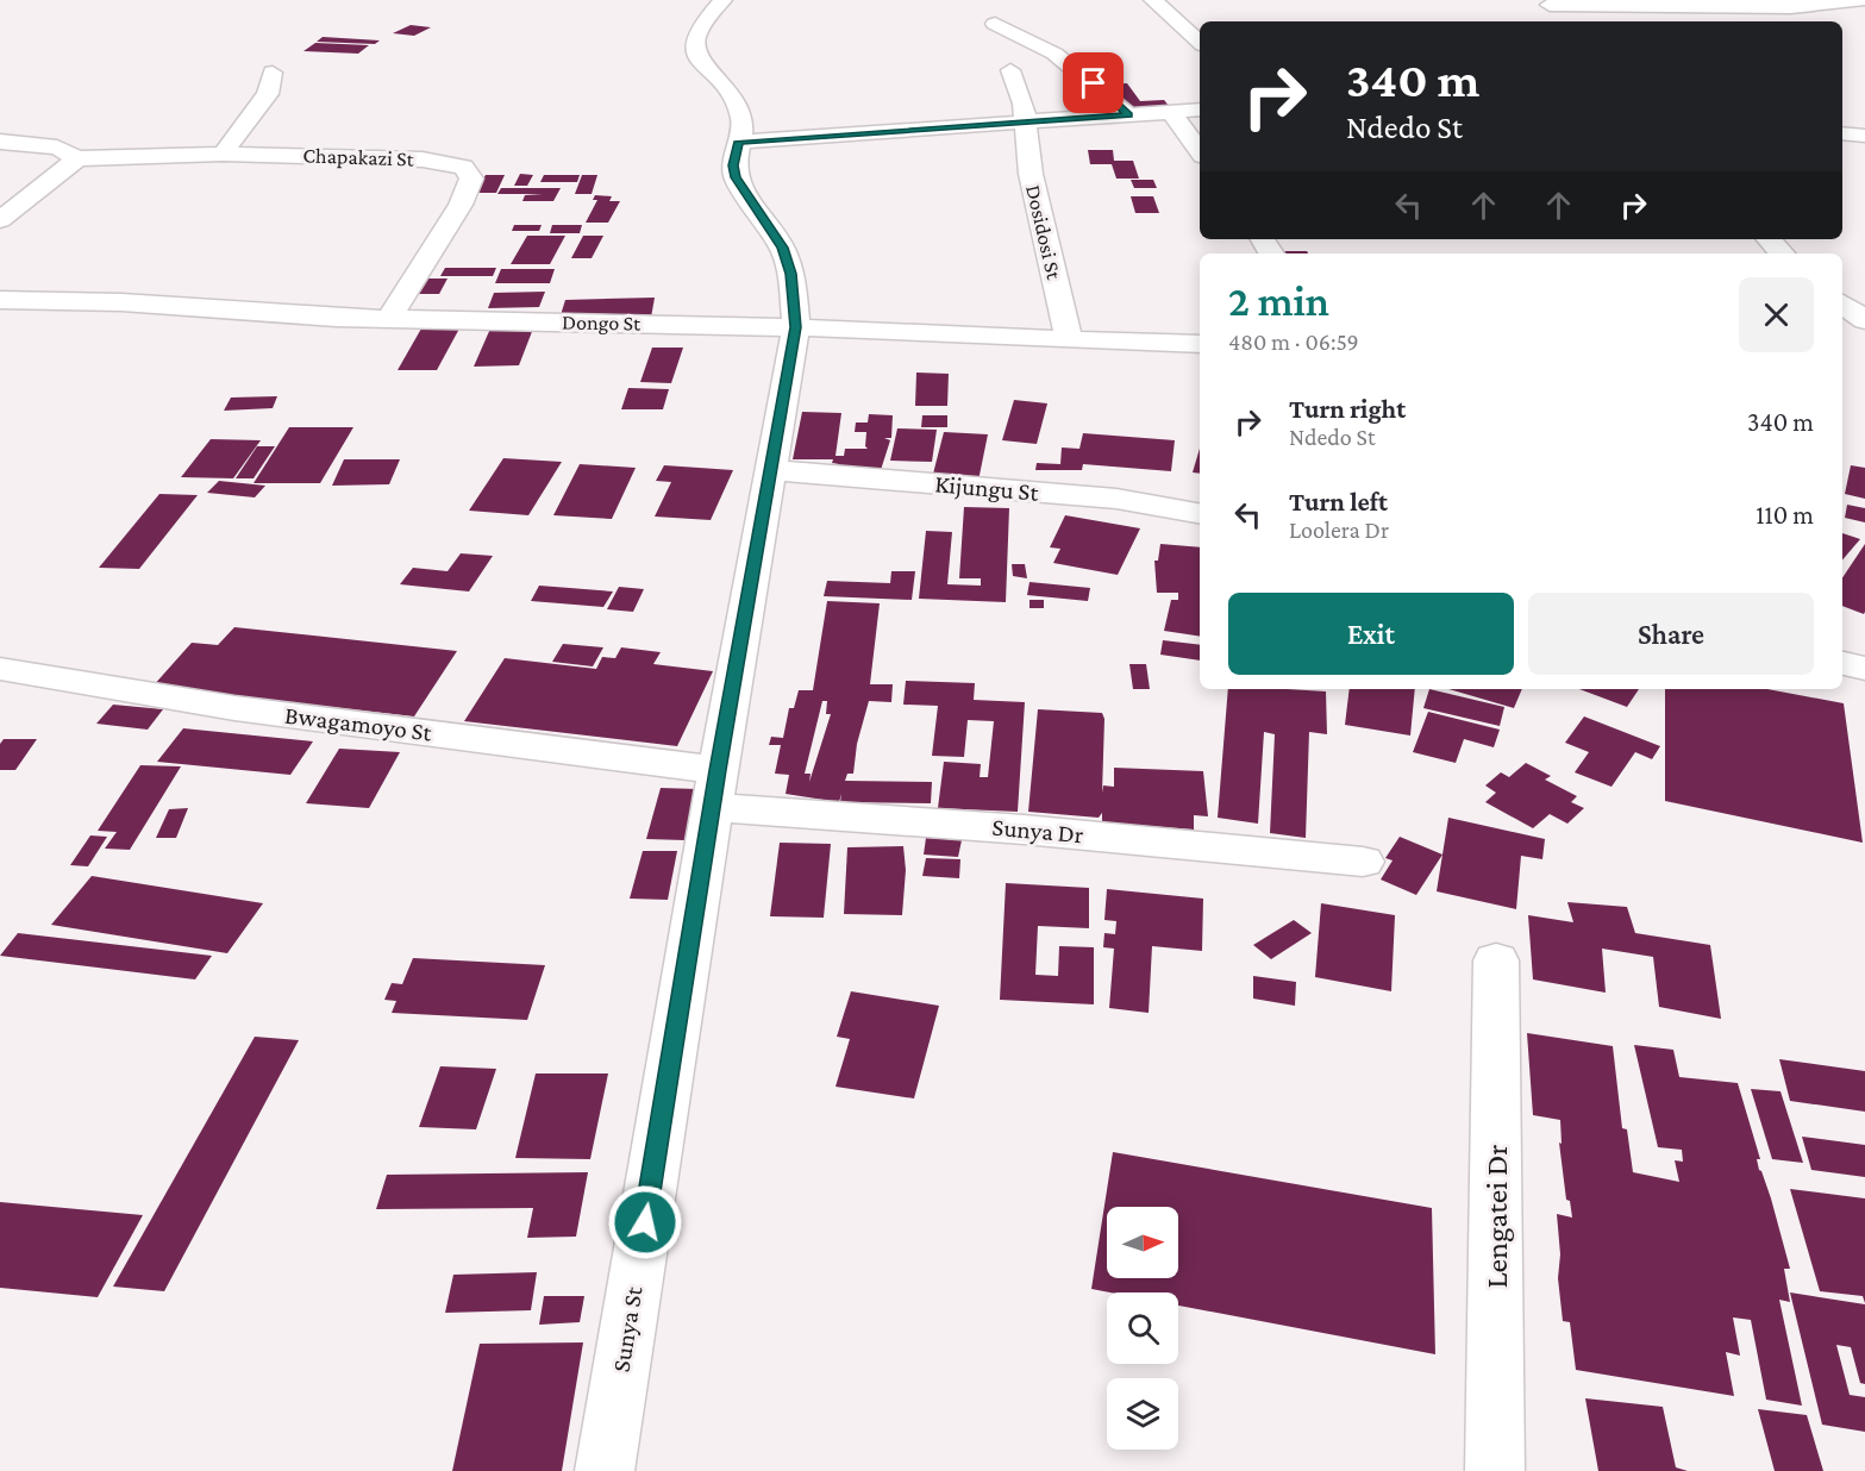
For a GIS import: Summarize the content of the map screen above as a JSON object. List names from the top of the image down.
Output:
{
  "streets": {
    "street": [
      "Chapakazi St",
      "Dosidosi St",
      "Dongo St",
      "Kijungu St",
      "Bwagamoyo St",
      "Sunya Dr",
      "Lengatei Dr",
      "Sunya St"
    ]
  },
  "crossings": [
    ["Chapakazi St", "Dongo St"],
    ["Dosidosi St", "Dongo St"],
    ["Dongo St", "Sunya St"],
    ["Kijungu St", "Sunya St"],
    ["Bwagamoyo St", "Sunya Dr"],
    ["Bwagamoyo St", "Sunya St"],
    ["Sunya Dr", "Sunya St"]
  ],
  "north": "right",
  "page": {
    "turn": ["340 m", "Ndedo St"],
    "heading": ["2 min", "480 m · 06:59"],
    "list": [
      {
        "name": "Turn right",
        "note": "Ndedo St",
        "value": "340 m"
      },
      {
        "name": "Turn left",
        "note": "Loolera Dr",
        "value": "110 m"
      }
    ],
    "buttons": ["Exit", "Share"]
  }
}
